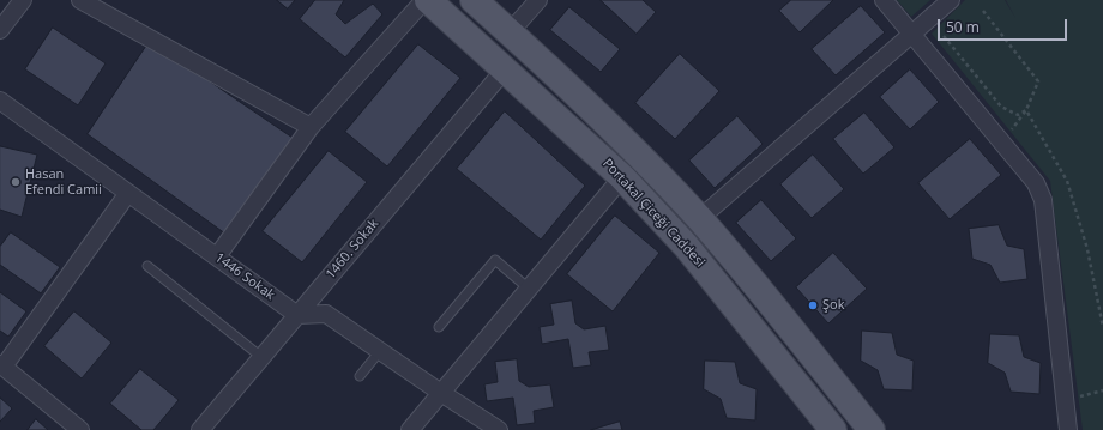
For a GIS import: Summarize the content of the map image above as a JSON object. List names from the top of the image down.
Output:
{
  "streets": {
    "main road": ["Portakal Çiceği Caddesi"],
    "street": ["1460. Sokak", "1446 Sokak"]
  },
  "crossings": [
    ["Portakal Çiceği Caddesi", "1460. Sokak"],
    ["1460. Sokak", "1446 Sokak"]
  ],
  "places": ["Hasan Efendi Camii", "Şok"],
  "scale_bar": "50 m"
}
